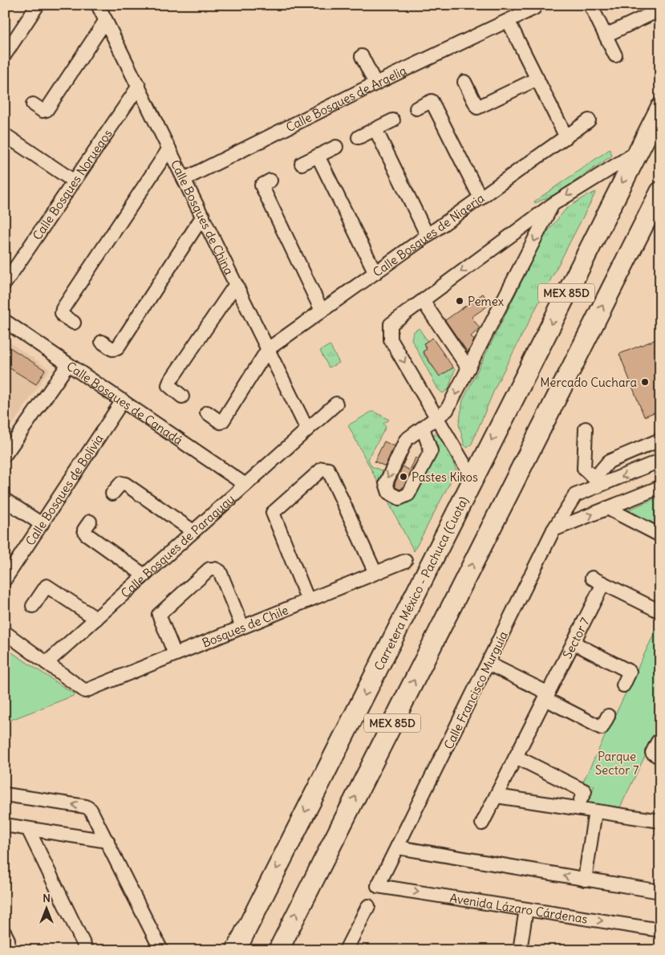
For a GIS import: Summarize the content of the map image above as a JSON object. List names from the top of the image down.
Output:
{
  "streets": {
    "highway": ["MEX 85D", "Carretera México - Pachuca (Cuota)"],
    "street": [
      "Calle Bosques de Argelia",
      "Calle Bosques Noruegos",
      "Calle Bosques de China",
      "Calle Bosques de Nigeria",
      "Calle Bosques de Canadá",
      "Calle Bosques de Bolivia",
      "Calle Bosques de Paraguay",
      "Bosques de Chile",
      "Sector 7",
      "Calle Francisco Murguía",
      "Avenida Lázaro Cárdenas"
    ]
  },
  "crossings": [
    ["Calle Bosques de Argelia", "Calle Bosques de China"],
    ["Calle Bosques Noruegos", "Calle Bosques de China"],
    ["Calle Bosques de China", "Calle Bosques de Nigeria"],
    ["Calle Bosques de China", "Calle Bosques de Paraguay"],
    ["Calle Bosques de Canadá", "Calle Bosques de Bolivia"],
    ["Calle Bosques de Canadá", "Calle Bosques de Paraguay"],
    ["Calle Bosques de Paraguay", "Bosques de Chile"],
    ["Calle Francisco Murguía", "Avenida Lázaro Cárdenas"]
  ],
  "parks": ["Parque Sector 7"],
  "places": ["Pemex", "Mercado Cuchara", "Pastes Kikos"],
  "north": "top"
}
